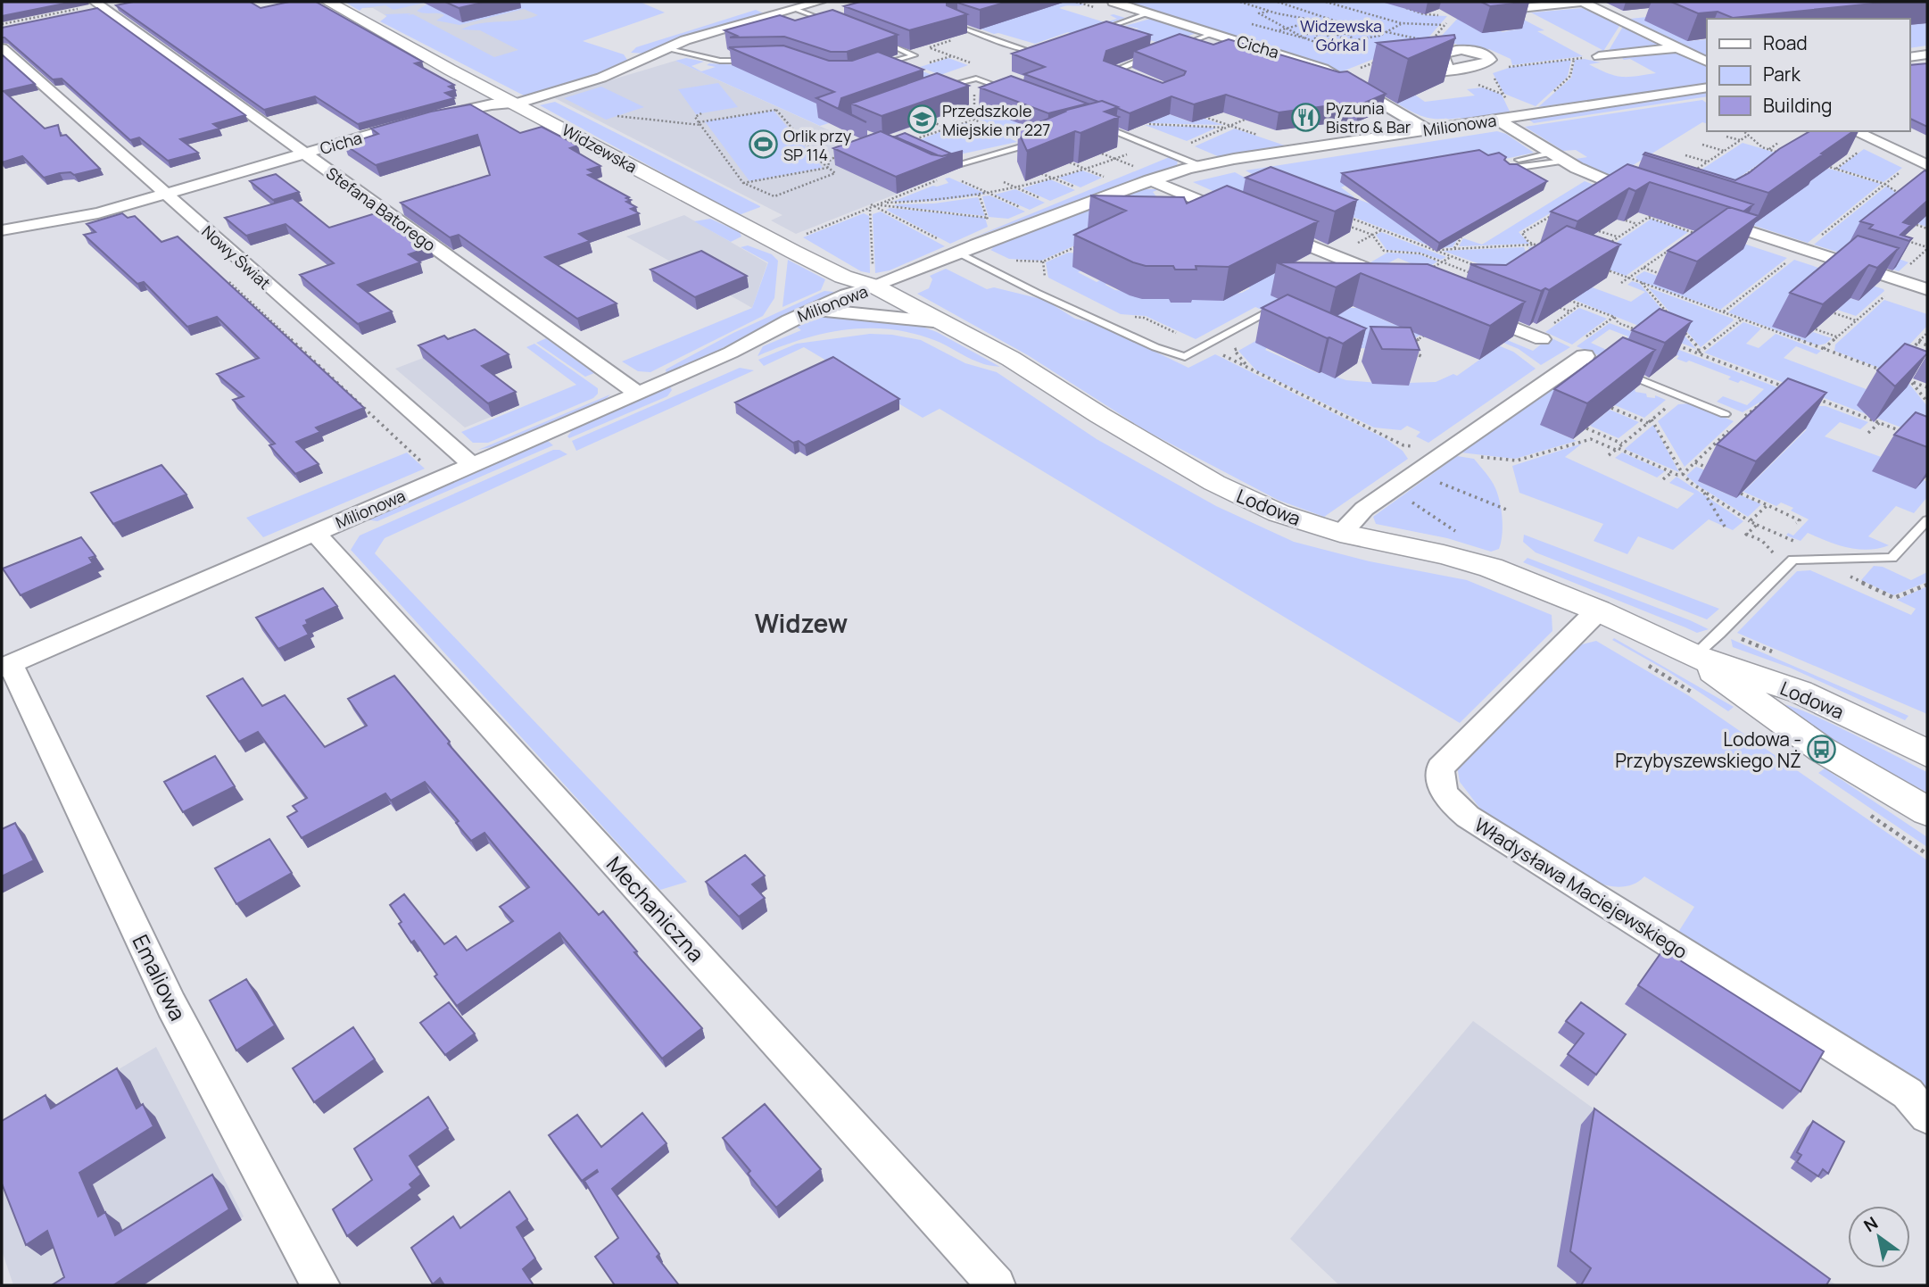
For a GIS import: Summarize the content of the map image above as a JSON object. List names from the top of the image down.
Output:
{
  "streets": {
    "street": [
      "Cicha",
      "Milionowa",
      "Widzewska",
      "Stefana Batorego",
      "Nowy Świat",
      "Lodowa",
      "Władysława Maciejewskiego",
      "Mechaniczna",
      "Emaliowa"
    ]
  },
  "crossings": [
    ["Cicha", "Milionowa"],
    ["Cicha", "Widzewska"],
    ["Cicha", "Stefana Batorego"],
    ["Cicha", "Nowy Świat"],
    ["Milionowa", "Widzewska"],
    ["Milionowa", "Stefana Batorego"],
    ["Milionowa", "Nowy Świat"],
    ["Milionowa", "Lodowa"],
    ["Milionowa", "Mechaniczna"],
    ["Milionowa", "Emaliowa"],
    ["Widzewska", "Lodowa"],
    ["Lodowa", "Władysława Maciejewskiego"]
  ],
  "districts": ["Widzew"],
  "parks": ["Widzewska Górka I"],
  "places": {
    "restaurant": ["Pyzunia Bistro & Bar"],
    "school or university": ["Przedszkole Miejskie nr 227"],
    "sports": ["Orlik przy SP 114"],
    "bus stop": ["Lodowa - Przybyszewskiego NŻ"]
  },
  "legend": ["Road", "Park", "Building"],
  "north": "top left"
}
